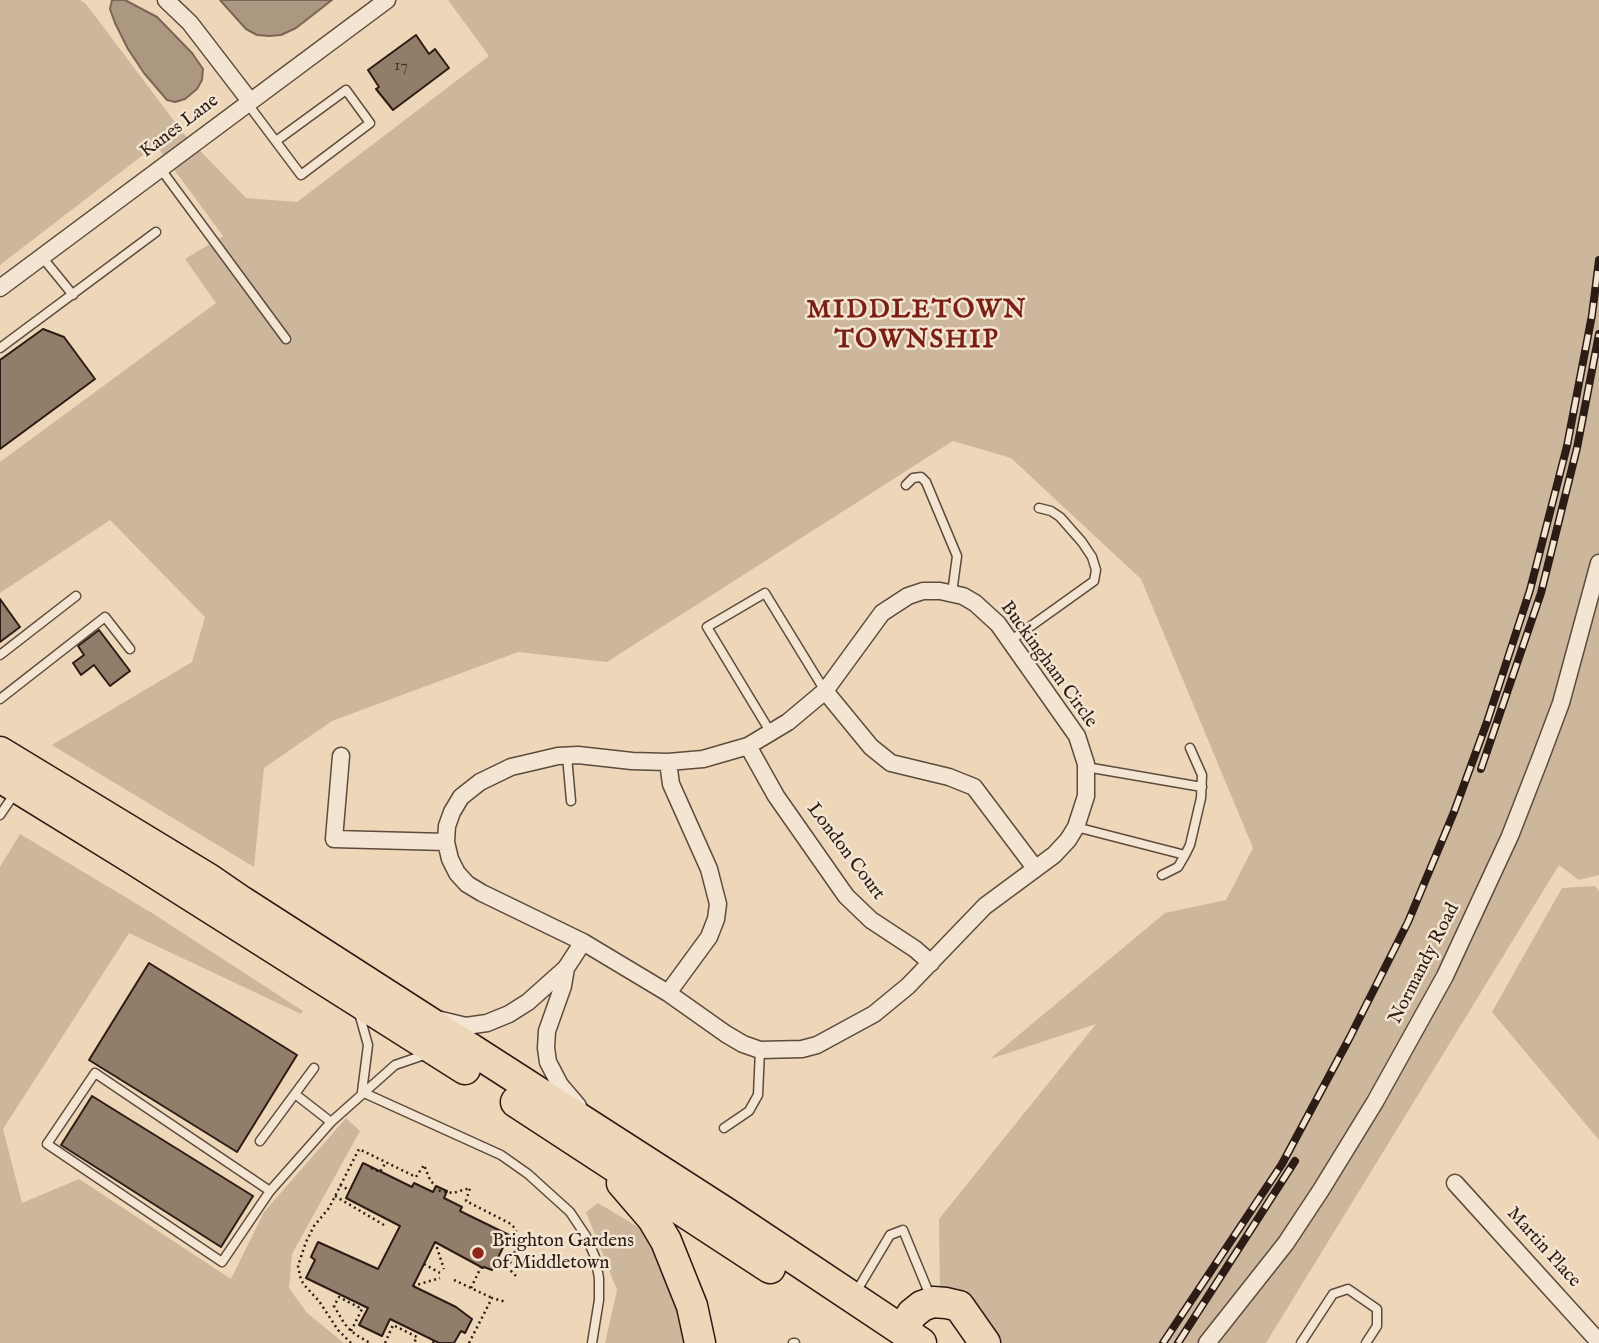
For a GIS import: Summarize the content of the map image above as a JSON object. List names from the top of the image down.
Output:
{
  "streets": {
    "street": [
      "Kanes Lane",
      "Buckingham Circle",
      "London Court",
      "Normandy Road",
      "Martin Place"
    ]
  },
  "crossings": [
    ["Buckingham Circle", "London Court"]
  ],
  "districts": ["MIDDLETOWN TOWNSHIP"],
  "places": ["Brighton Gardens of Middletown"],
  "house_numbers": ["17"]
}
